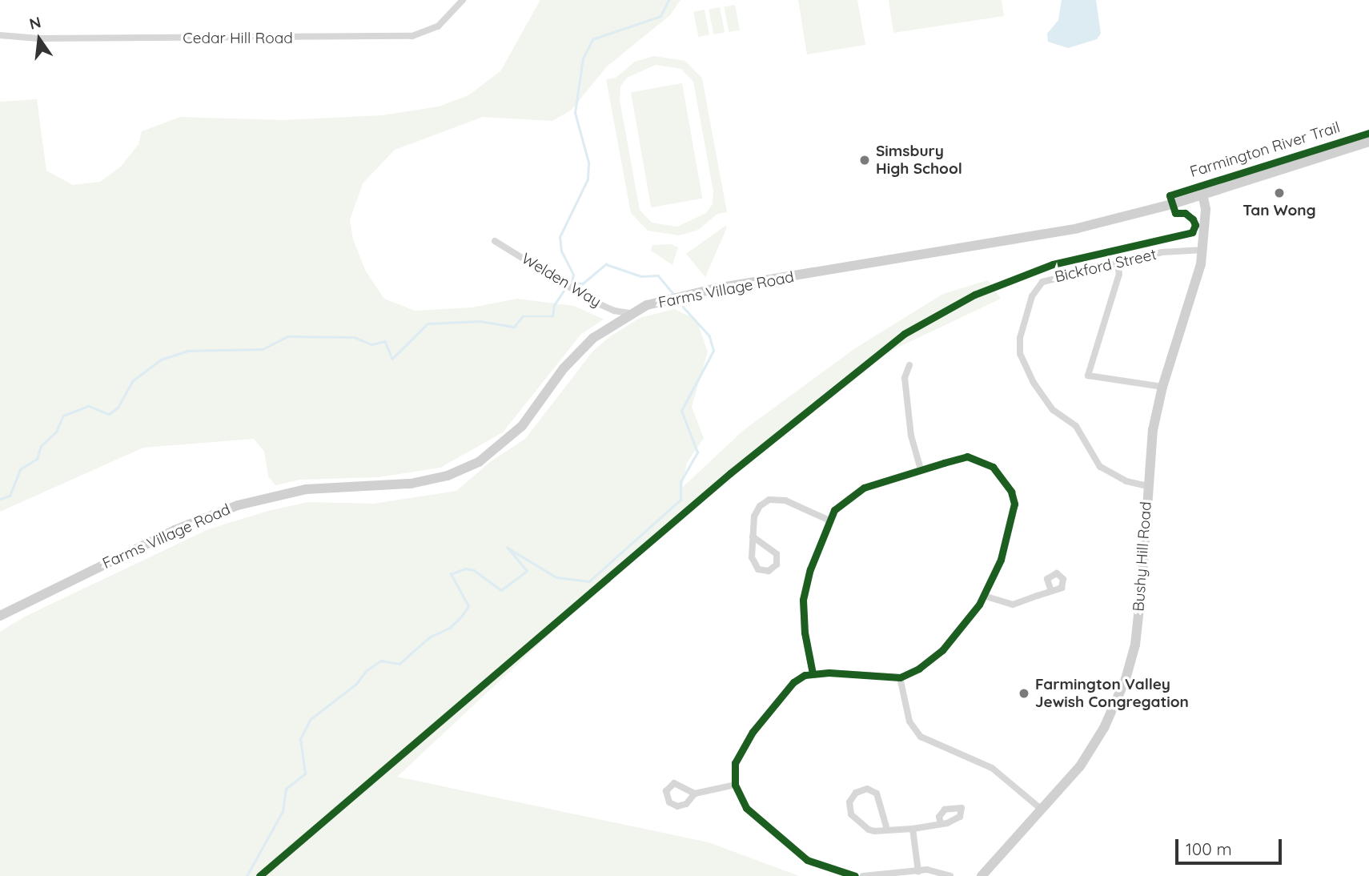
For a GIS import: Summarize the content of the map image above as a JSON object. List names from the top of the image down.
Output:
{
  "streets": {
    "main road": ["Farms Village Road", "Bushy Hill Road"],
    "street": ["Cedar Hill Road", "Bickford Street", "Welden Way"],
    "cycle path": ["Farmington River Trail"]
  },
  "crossings": [
    ["Bickford Street", "Bushy Hill Road"],
    ["Welden Way", "Farms Village Road"],
    ["Farms Village Road", "Bushy Hill Road"]
  ],
  "places": ["Simsbury High School", "Tan Wong", "Farmington Valley Jewish Congregation"],
  "scale_bar": "100 m",
  "north": "top"
}
